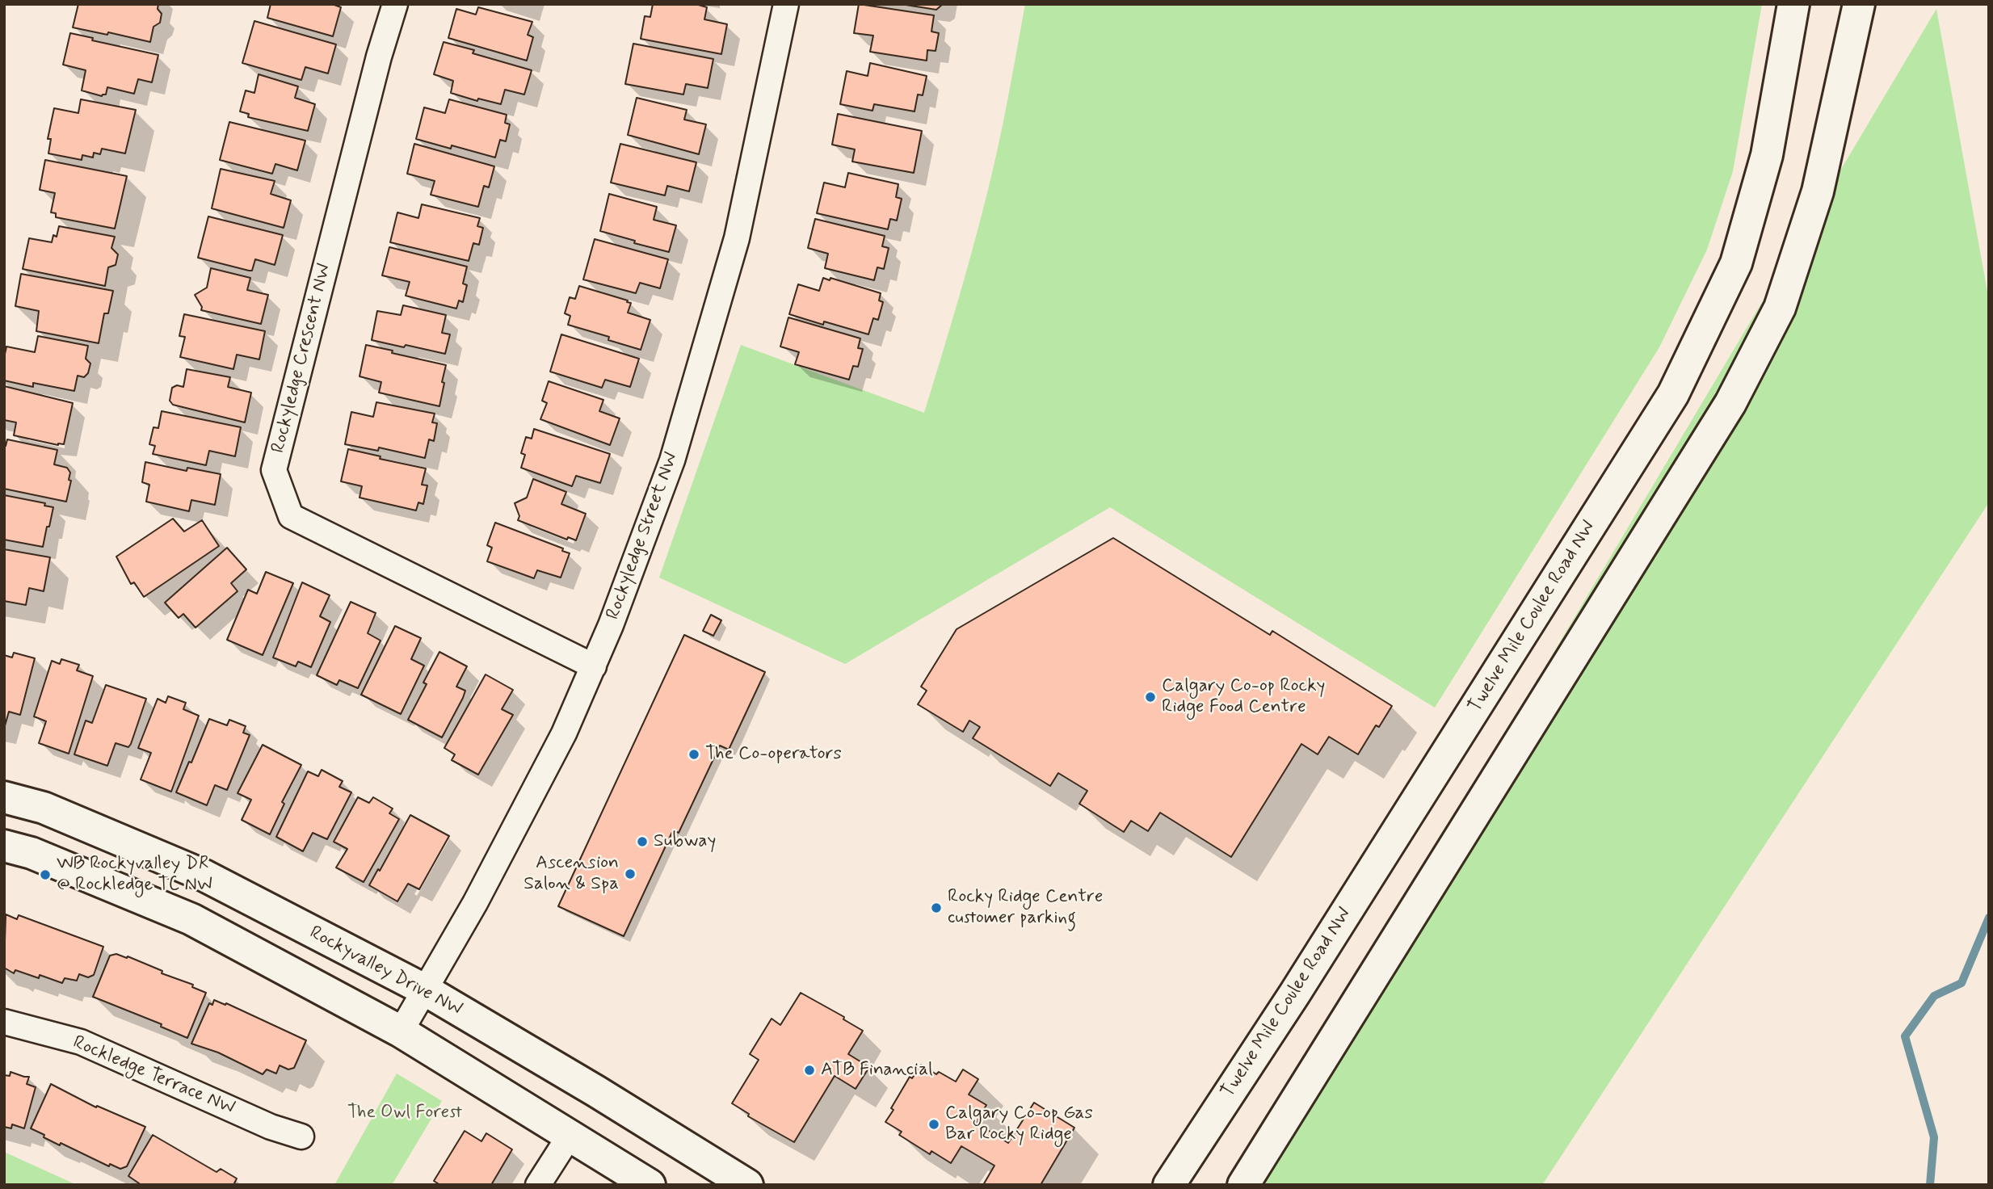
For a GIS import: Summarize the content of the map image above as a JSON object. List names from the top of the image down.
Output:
{
  "streets": {
    "main road": ["Twelve Mile Coulee Road NW", "Rockyvalley Drive NW"],
    "street": ["Rockyledge Crescent NW", "Rockyledge Street NW", "Rockledge Terrace NW"]
  },
  "crossings": [
    ["Rockyledge Crescent NW", "Rockyledge Street NW"],
    ["Rockyledge Street NW", "Rockyvalley Drive NW"]
  ],
  "parks": ["The Owl Forest"],
  "places": [
    "Calgary Co-op Rocky Ridge Food Centre",
    "The Co-operators",
    "Subway",
    "Ascension Salon & Spa",
    "WB Rockyvalley DR @ Rockledge TC NW",
    "Rocky Ridge Centre customer parking",
    "ATB Financial",
    "Calgary Co-op Gas Bar Rocky Ridge"
  ]
}
